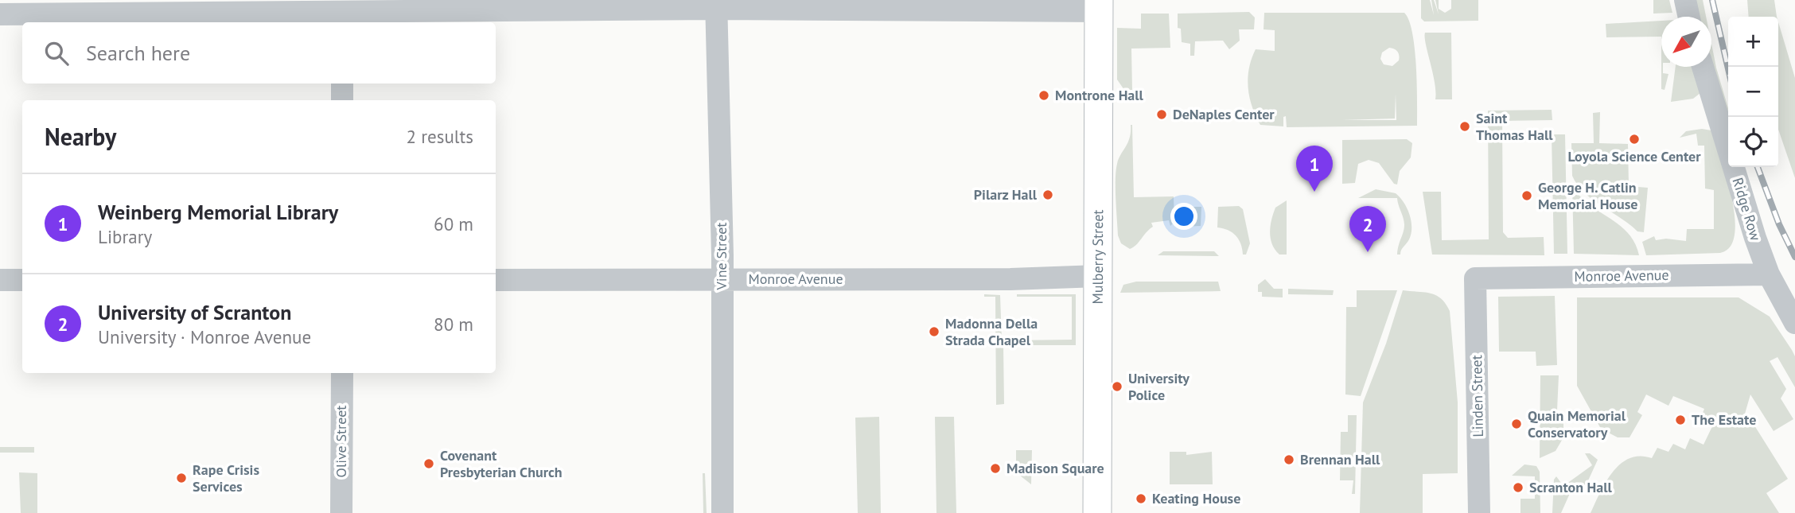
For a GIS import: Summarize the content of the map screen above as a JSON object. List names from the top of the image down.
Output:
{
  "streets": {
    "main road": ["Mulberry Street"],
    "street": [
      "Ridge Row",
      "Vine Street",
      "Monroe Avenue",
      "Linden Street",
      "Olive Street"
    ]
  },
  "crossings": [
    ["Ridge Row", "Monroe Avenue"],
    ["Vine Street", "Monroe Avenue"],
    ["Mulberry Street", "Monroe Avenue"],
    ["Monroe Avenue", "Linden Street"]
  ],
  "places": [
    "Montrone Hall",
    "DeNaples Center",
    "Saint Thomas Hall",
    "Loyola Science Center",
    "Pilarz Hall",
    "George H. Catlin Memorial House",
    "Madonna Della Strada Chapel",
    "University Police",
    "The Estate",
    "Quain Memorial Conservatory",
    "Brennan Hall",
    "Covenant Presbyterian Church",
    "Madison Square",
    "Rape Crisis Services",
    "Scranton Hall",
    "Keating House"
  ],
  "north": "bottom left",
  "page": {
    "map_buttons": ["+", "−"],
    "search": "Search here",
    "heading": ["Nearby", "2 results"],
    "pins": ["1", "2"],
    "list": [
      {
        "mark": "1",
        "name": "Weinberg Memorial Library",
        "note": "Library",
        "value": "60 m"
      },
      {
        "mark": "2",
        "name": "University of Scranton",
        "note": "University · Monroe Avenue",
        "value": "80 m"
      }
    ]
  }
}
